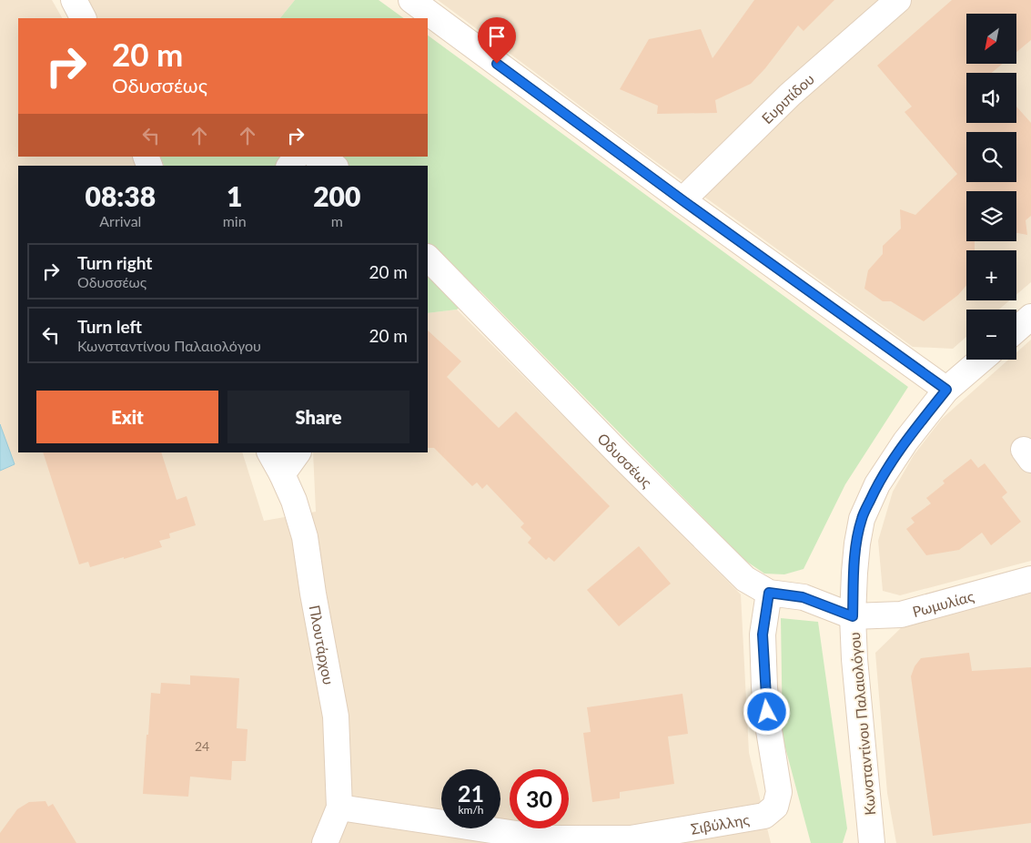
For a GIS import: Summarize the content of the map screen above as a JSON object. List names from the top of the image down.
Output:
{
  "streets": {
    "street": [
      "Ευριπίδου",
      "Οδυσσέως",
      "Ρωμυλίας",
      "Πλουτάρχου",
      "Κωνσταντίνου Παλαιολόγου",
      "Σιβύλλης"
    ]
  },
  "crossings": [
    ["Οδυσσέως", "Ρωμυλίας"],
    ["Οδυσσέως", "Κωνσταντίνου Παλαιολόγου"],
    ["Οδυσσέως", "Σιβύλλης"],
    ["Ρωμυλίας", "Κωνσταντίνου Παλαιολόγου"],
    ["Πλουτάρχου", "Σιβύλλης"]
  ],
  "house_numbers": ["24"],
  "north": "bottom left",
  "page": {
    "map_buttons": ["+", "−"],
    "turn": ["20 m", "Οδυσσέως"],
    "eta": [
      "08:38",
      "Arrival",
      "1",
      "min",
      "200",
      "m"
    ],
    "list": [
      {
        "name": "Turn right",
        "note": "Οδυσσέως",
        "value": "20 m"
      },
      {
        "name": "Turn left",
        "note": "Κωνσταντίνου Παλαιολόγου",
        "value": "20 m"
      }
    ],
    "buttons": ["Exit", "Share"],
    "speed": "21 km/h",
    "limit": "30"
  }
}
